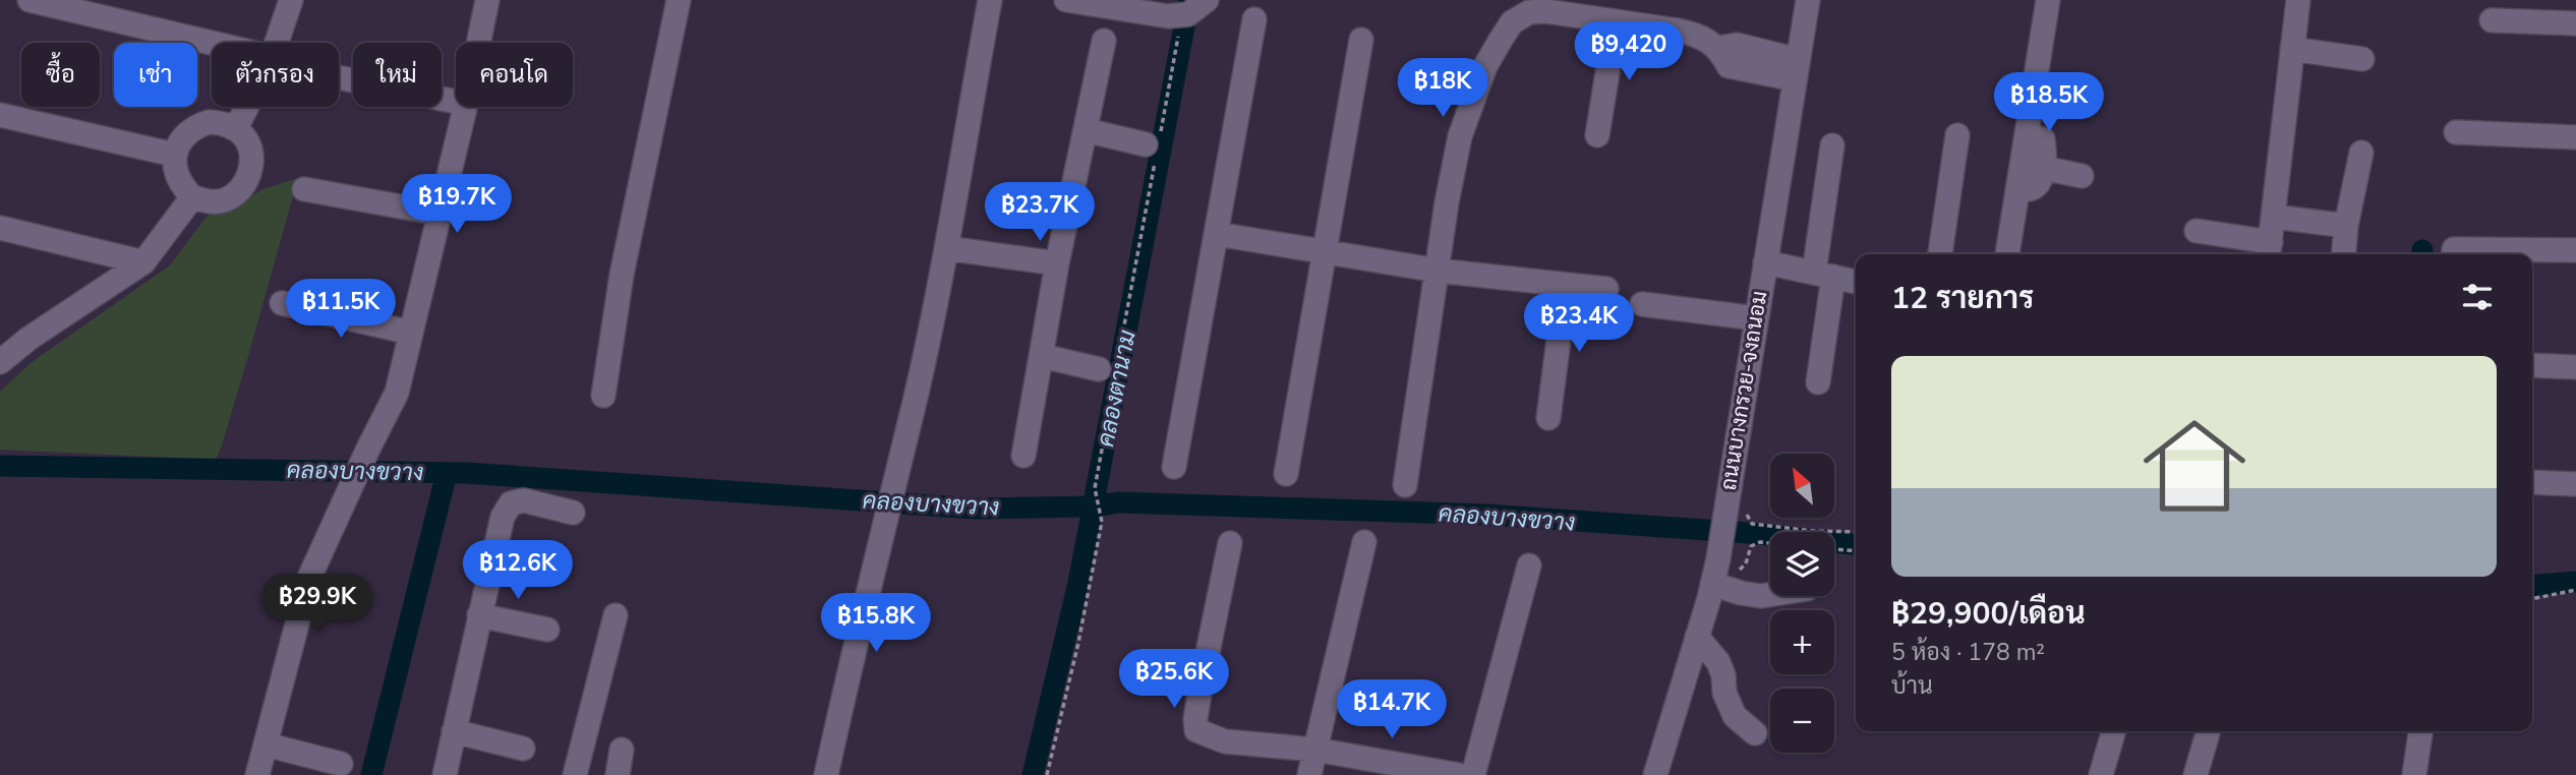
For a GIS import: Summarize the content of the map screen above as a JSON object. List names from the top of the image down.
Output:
{
  "streets": {
    "street": ["ถนนบางกรวย-จงถนอม"]
  },
  "water": ["คลองตานาม", "คลองบางขวาง"],
  "north": "top left",
  "page": {
    "price": [
      "฿9,420",
      "฿18K",
      "฿18.5K",
      "฿19.7K",
      "฿23.7K",
      "฿11.5K",
      "฿23.4K",
      "฿12.6K",
      "฿29.9K",
      "฿15.8K",
      "฿25.6K",
      "฿14.7K"
    ],
    "chip": [
      "ซื้อ",
      "เช่า",
      "ตัวกรอง",
      "ใหม่",
      "คอนโด"
    ],
    "heading": "12 รายการ",
    "list": [
      {
        "name": "฿29,900/เดือน",
        "note": "5 ห้อง · 178 m² · บ้าน"
      }
    ],
    "map_buttons": ["+", "−"]
  }
}
